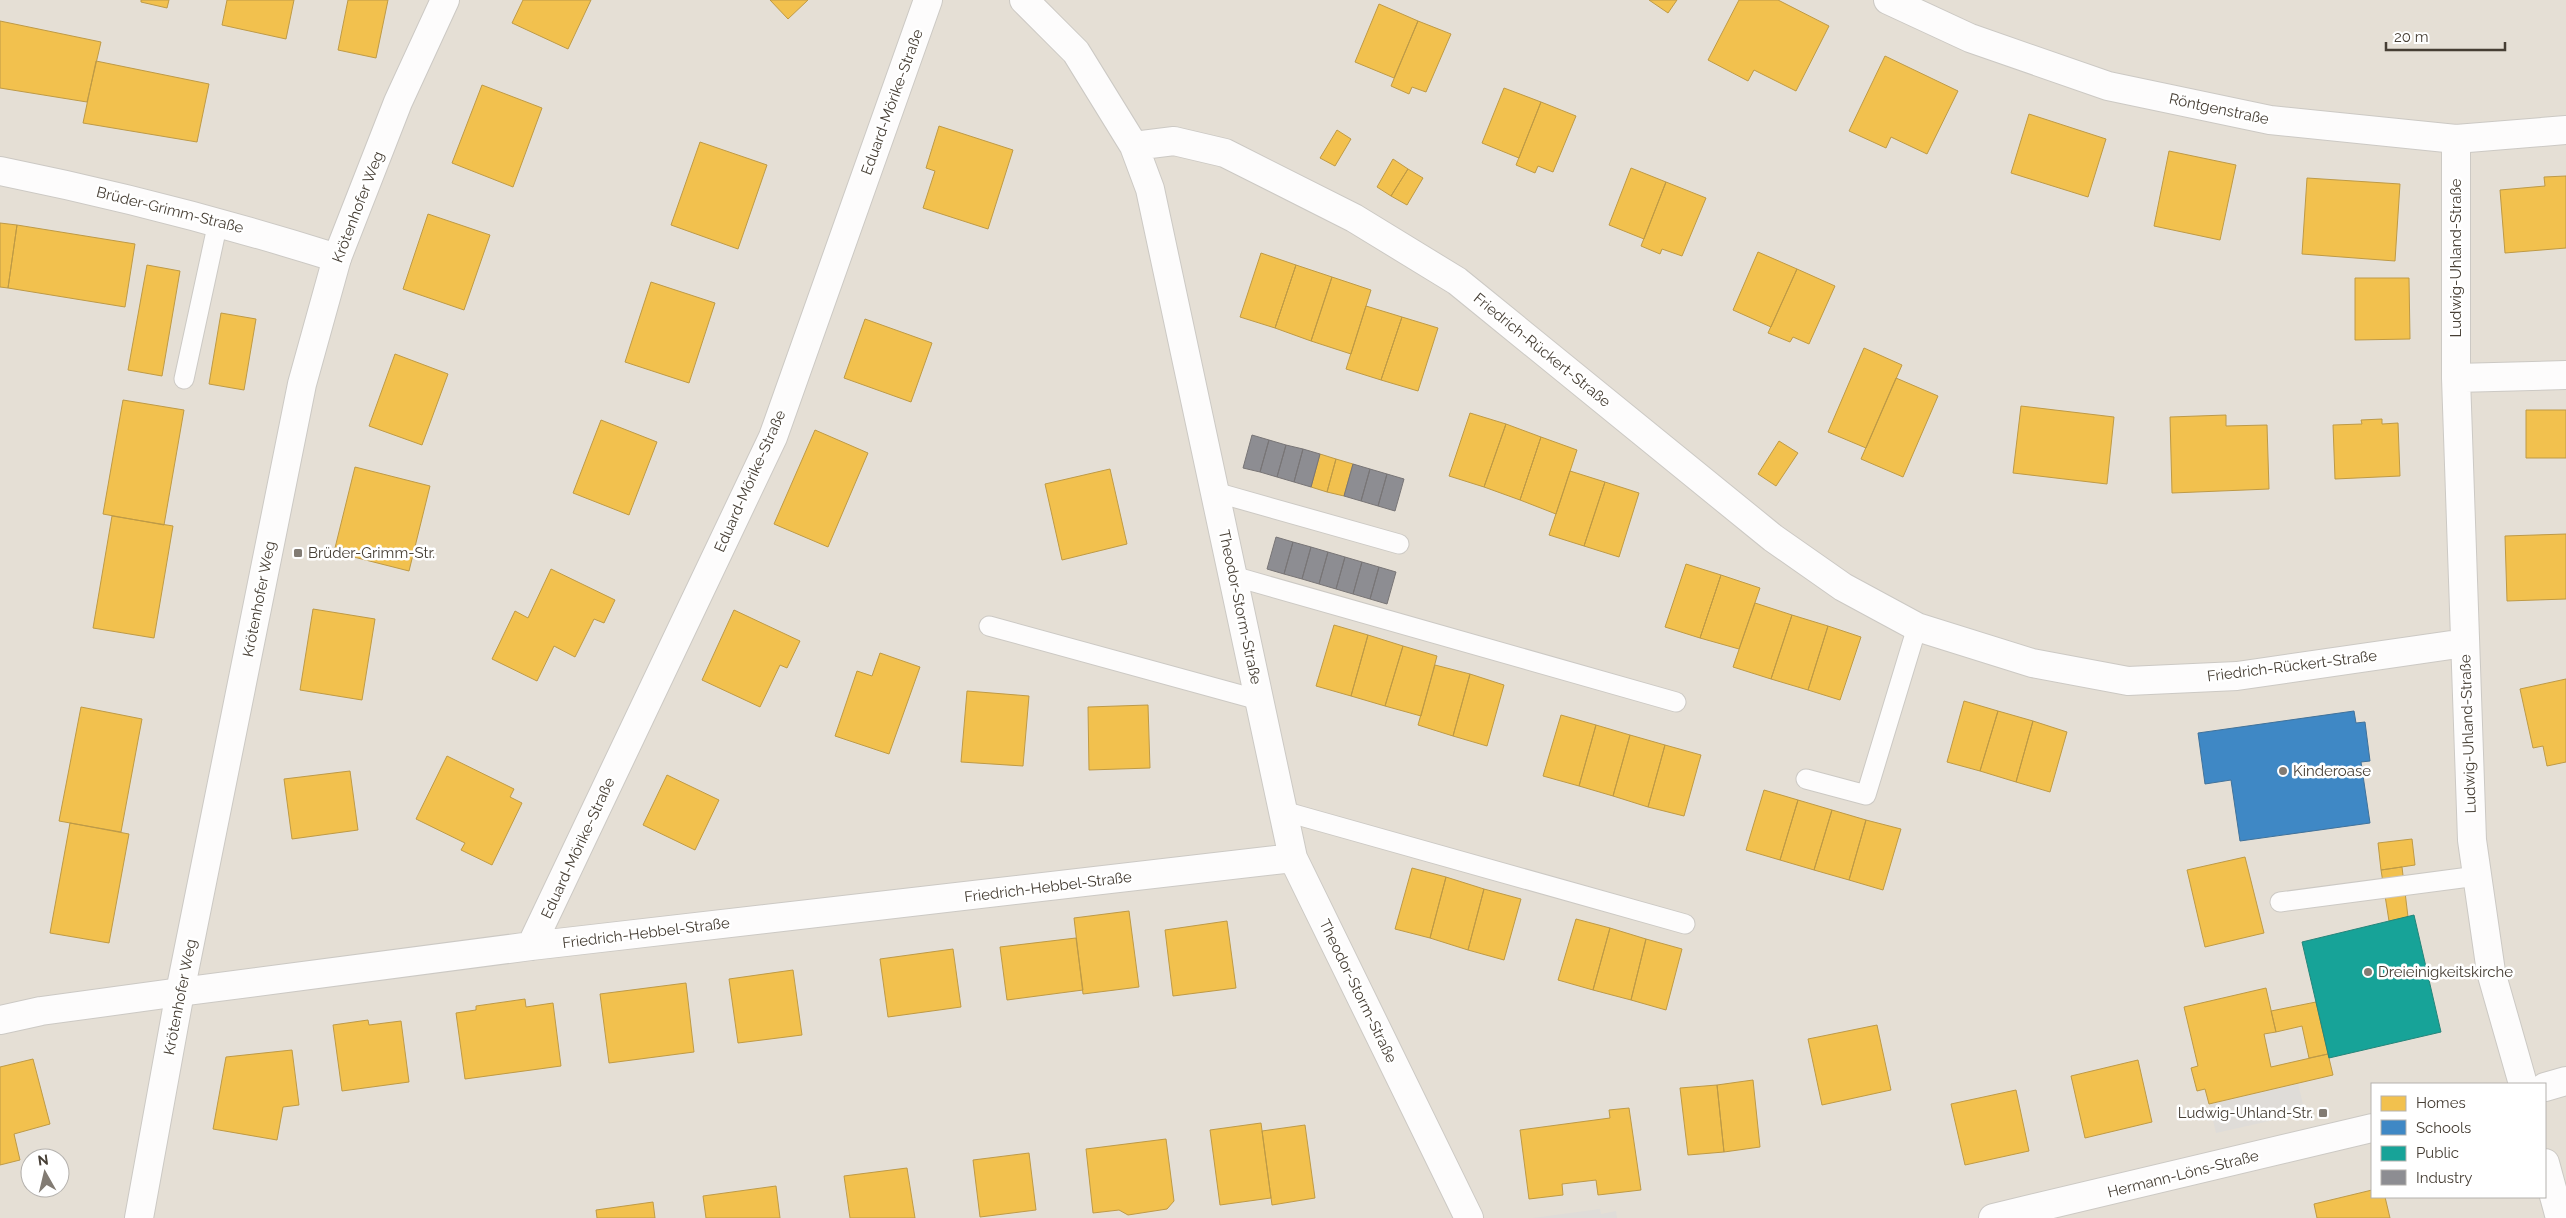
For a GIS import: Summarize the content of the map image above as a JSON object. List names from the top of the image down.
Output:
{
  "streets": {
    "street": [
      "Eduard-Mörike-Straße",
      "Röntgenstraße",
      "Krötenhofer Weg",
      "Brüder-Grimm-Straße",
      "Ludwig-Uhland-Straße",
      "Friedrich-Rückert-Straße",
      "Theodor-Storm-Straße",
      "Friedrich-Hebbel-Straße",
      "Hermann-Löns-Straße"
    ]
  },
  "crossings": [
    ["Eduard-Mörike-Straße", "Friedrich-Hebbel-Straße"],
    ["Röntgenstraße", "Ludwig-Uhland-Straße"],
    ["Krötenhofer Weg", "Brüder-Grimm-Straße"],
    ["Krötenhofer Weg", "Friedrich-Hebbel-Straße"],
    ["Ludwig-Uhland-Straße", "Friedrich-Rückert-Straße"],
    ["Friedrich-Rückert-Straße", "Theodor-Storm-Straße"],
    ["Theodor-Storm-Straße", "Friedrich-Hebbel-Straße"]
  ],
  "places": {
    "transit": ["Brüder-Grimm-Str.", "Ludwig-Uhland-Str."],
    "other": ["Kinderoase", "Dreieinigkeitskirche"]
  },
  "legend": [
    "Homes",
    "Schools",
    "Public",
    "Industry"
  ],
  "scale_bar": "20 m",
  "north": "top"
}
